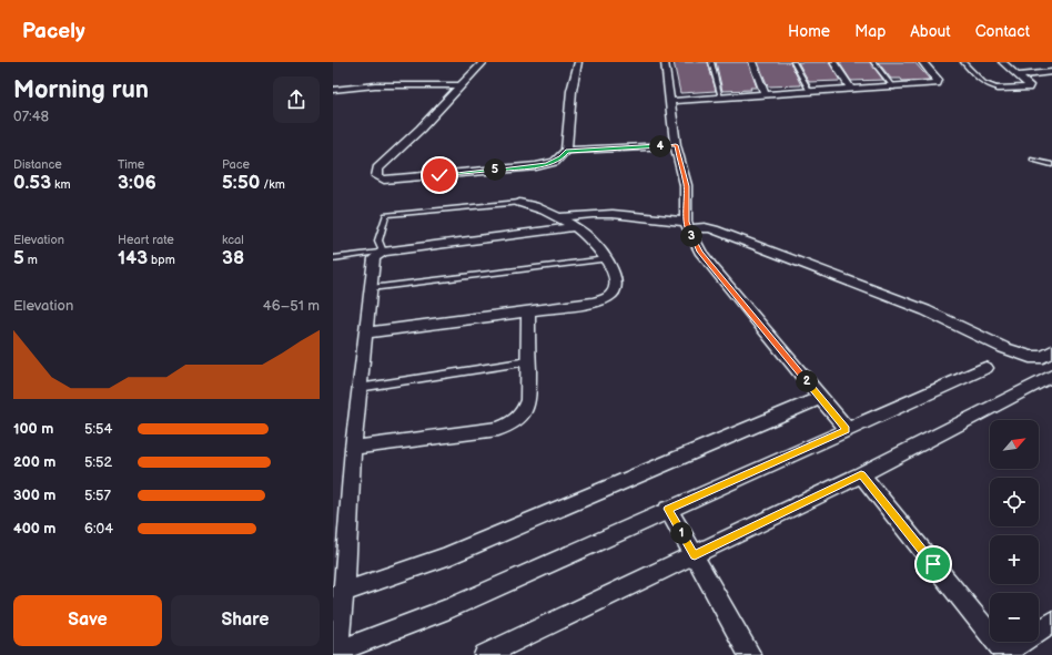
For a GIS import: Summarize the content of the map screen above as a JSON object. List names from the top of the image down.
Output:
{
  "north": "top right",
  "page": {
    "header": "Pacely",
    "nav": [
      "Home",
      "Map",
      "About",
      "Contact"
    ],
    "heading": ["Morning run", "07:48"],
    "pins": [
      "4",
      "5",
      "3",
      "2",
      "1"
    ],
    "stats": [
      ["Distance", "0.53 km"],
      ["Time", "3:06"],
      ["Pace", "5:50 /km"],
      ["Elevation", "5 m"],
      ["Heart rate", "143 bpm"],
      ["kcal", "38"]
    ],
    "chart": ["Elevation", "46–51 m"],
    "list": [
      {
        "name": "100 m",
        "note": "5:54"
      },
      {
        "name": "200 m",
        "note": "5:52"
      },
      {
        "name": "300 m",
        "note": "5:57"
      },
      {
        "name": "400 m",
        "note": "6:04"
      }
    ],
    "map_buttons": ["+", "−"],
    "buttons": ["Save", "Share"]
  }
}
